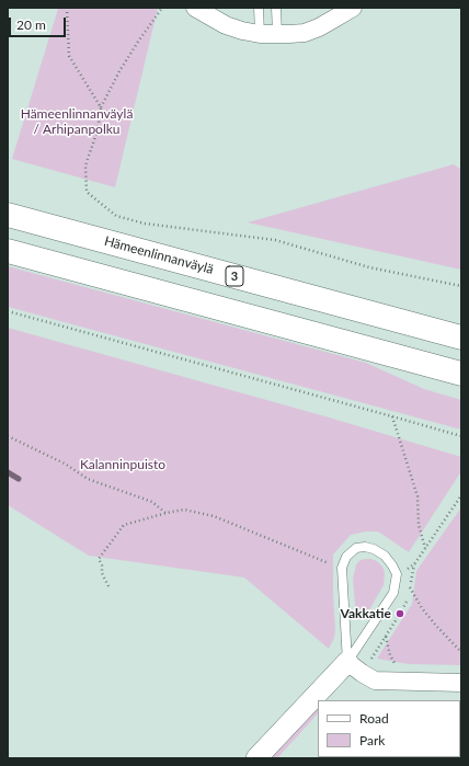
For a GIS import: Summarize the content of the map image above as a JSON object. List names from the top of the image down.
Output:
{
  "streets": {
    "highway": ["Hämeenlinnanväylä", "3"]
  },
  "parks": ["Hämeenlinnanväylä / Arhipanpolku", "Kalanninpuisto"],
  "places": ["Vakkatie"],
  "legend": ["Road", "Park"],
  "scale_bar": "20 m"
}
